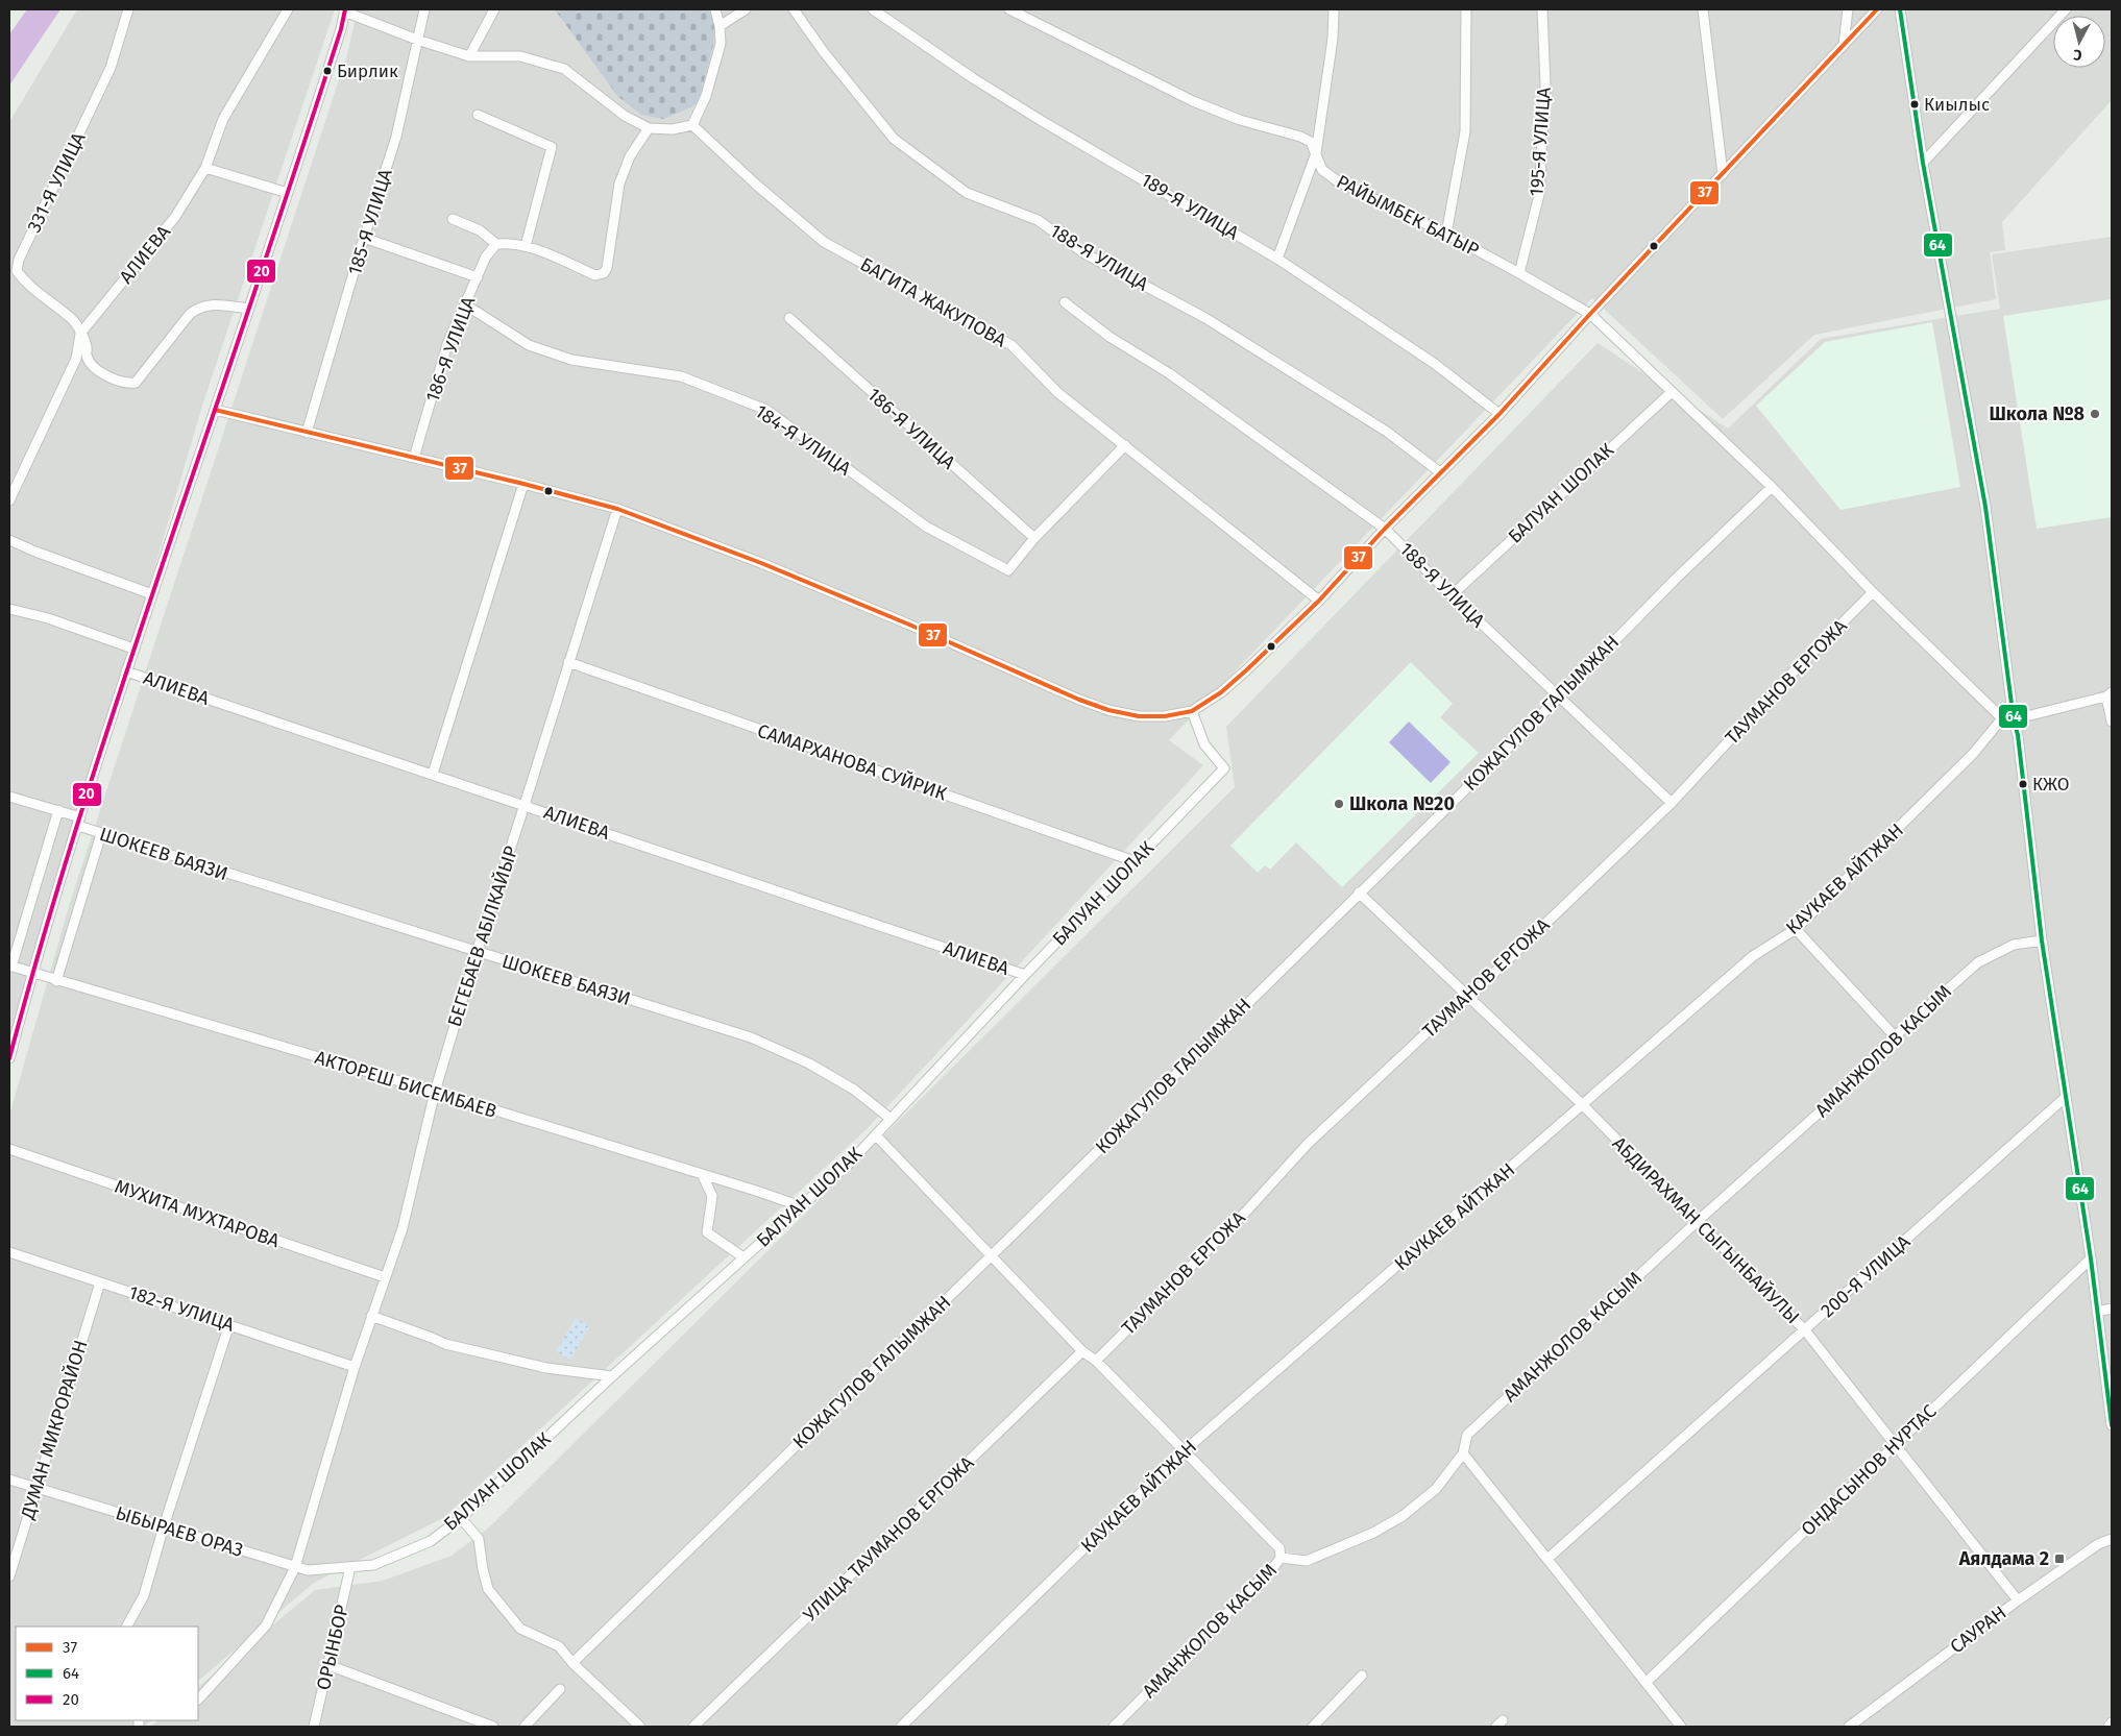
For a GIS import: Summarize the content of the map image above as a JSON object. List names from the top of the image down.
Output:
{
  "streets": {
    "street": [
      "195-Я УЛИЦА",
      "331-Я УЛИЦА",
      "189-Я УЛИЦА",
      "РАЙЫМБЕК БАТЫР",
      "185-Я УЛИЦА",
      "АЛИЕВА",
      "188-Я УЛИЦА",
      "БАГИТА ЖАКУПОВА",
      "186-Я УЛИЦА",
      "184-Я УЛИЦА",
      "БАЛУАН ШОЛАК",
      "ТАУМАНОВ ЕРГОЖА",
      "КОЖАГУЛОВ ГАЛЫМЖАН",
      "САМАРХАНОВА СУЙРИК",
      "ШОКЕЕВ БАЯЗИ",
      "КАУКАЕВ АЙТЖАН",
      "БЕГЕБАЕВ АБІЛКАЙЫР",
      "АМАНЖОЛОВ КАСЫМ",
      "АКТОРЕШ БИСЕМБАЕВ",
      "МУХИТА МУХТАРОВА",
      "АБДИРАХМАН СЫГЫНБАЙУЛЫ",
      "200-Я УЛИЦА",
      "182-Я УЛИЦА",
      "ДУМАН МИКРОРАЙОН",
      "ОНДАСЫНОВ НУРТАС",
      "ЫБЫРАЕВ ОРАЗ",
      "УЛИЦА ТАУМАНОВ ЕРГОЖА",
      "САУРАН",
      "ОРЫНБОР"
    ]
  },
  "crossings": [
    ["195-Я УЛИЦА", "РАЙЫМБЕК БАТЫР"],
    ["331-Я УЛИЦА", "АЛИЕВА"],
    ["РАЙЫМБЕК БАТЫР", "БАЛУАН ШОЛАК"],
    ["РАЙЫМБЕК БАТЫР", "ТАУМАНОВ ЕРГОЖА"],
    ["РАЙЫМБЕК БАТЫР", "КОЖАГУЛОВ ГАЛЫМЖАН"],
    ["РАЙЫМБЕК БАТЫР", "КАУКАЕВ АЙТЖАН"],
    ["АЛИЕВА", "БАЛУАН ШОЛАК"],
    ["АЛИЕВА", "БЕГЕБАЕВ АБІЛКАЙЫР"],
    ["188-Я УЛИЦА", "БАЛУАН ШОЛАК"],
    ["188-Я УЛИЦА", "ТАУМАНОВ ЕРГОЖА"],
    ["188-Я УЛИЦА", "КОЖАГУЛОВ ГАЛЫМЖАН"],
    ["186-Я УЛИЦА", "184-Я УЛИЦА"],
    ["БАЛУАН ШОЛАК", "САМАРХАНОВА СУЙРИК"],
    ["БАЛУАН ШОЛАК", "ШОКЕЕВ БАЯЗИ"],
    ["БАЛУАН ШОЛАК", "АКТОРЕШ БИСЕМБАЕВ"],
    ["БАЛУАН ШОЛАК", "ЫБЫРАЕВ ОРАЗ"],
    ["БАЛУАН ШОЛАК", "ОРЫНБОР"],
    ["ТАУМАНОВ ЕРГОЖА", "АБДИРАХМАН СЫГЫНБАЙУЛЫ"],
    ["КОЖАГУЛОВ ГАЛЫМЖАН", "АБДИРАХМАН СЫГЫНБАЙУЛЫ"],
    ["САМАРХАНОВА СУЙРИК", "БЕГЕБАЕВ АБІЛКАЙЫР"],
    ["ШОКЕЕВ БАЯЗИ", "БЕГЕБАЕВ АБІЛКАЙЫР"],
    ["КАУКАЕВ АЙТЖАН", "АБДИРАХМАН СЫГЫНБАЙУЛЫ"],
    ["БЕГЕБАЕВ АБІЛКАЙЫР", "АКТОРЕШ БИСЕМБАЕВ"],
    ["БЕГЕБАЕВ АБІЛКАЙЫР", "МУХИТА МУХТАРОВА"],
    ["БЕГЕБАЕВ АБІЛКАЙЫР", "182-Я УЛИЦА"],
    ["АМАНЖОЛОВ КАСЫМ", "АБДИРАХМАН СЫГЫНБАЙУЛЫ"],
    ["АБДИРАХМАН СЫГЫНБАЙУЛЫ", "200-Я УЛИЦА"],
    ["АБДИРАХМАН СЫГЫНБАЙУЛЫ", "ОНДАСЫНОВ НУРТАС"],
    ["АБДИРАХМАН СЫГЫНБАЙУЛЫ", "САУРАН"],
    ["182-Я УЛИЦА", "ДУМАН МИКРОРАЙОН"],
    ["ДУМАН МИКРОРАЙОН", "ЫБЫРАЕВ ОРАЗ"],
    ["ЫБЫРАЕВ ОРАЗ", "ОРЫНБОР"]
  ],
  "places": {
    "other": [
      "Бирлик",
      "Киылыс",
      "Школа №8",
      "КЖО",
      "Школа №20"
    ],
    "transit": ["Аялдама 2"]
  },
  "lines": ["transit line 37", "transit line 64", "transit line 20"],
  "legend": ["37", "64", "20"],
  "north": "bottom"
}
